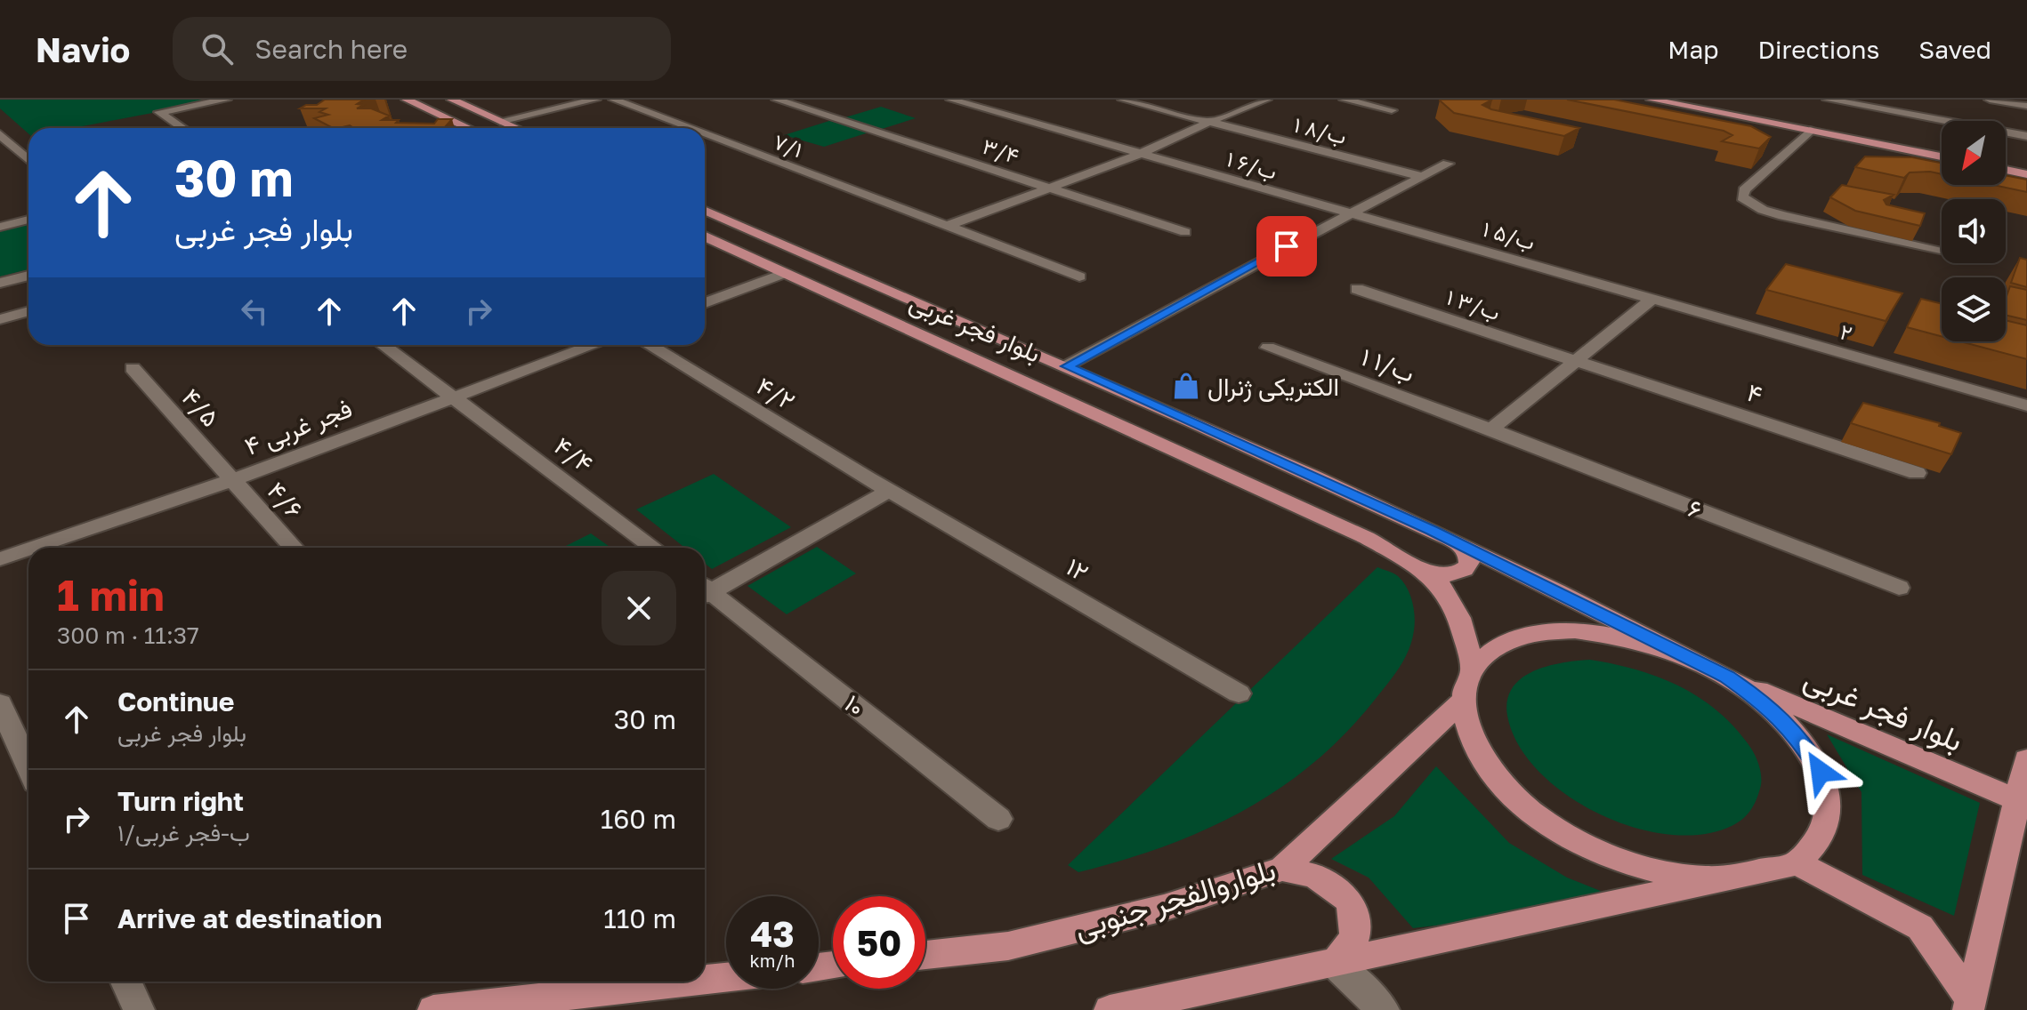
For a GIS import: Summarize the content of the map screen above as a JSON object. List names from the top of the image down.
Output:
{
  "streets": {
    "main road": ["بلوار فجر غربی", "بلواروالفجر جنوبی"],
    "street": [
      "۱ ب/۸",
      "۷/۱",
      "۳/۴",
      "۱ ب/۶",
      "۱ ب/۵",
      "۱ ب/۳",
      "۲",
      "۱ ب/۱",
      "۴/۲",
      "۴",
      "۴/۵",
      "۴ فجر غربی",
      "۴/۴",
      "۴/۶",
      "۶",
      "۱۲",
      "۱۰"
    ]
  },
  "crossings": [
    ["۱ ب/۶", "۱ ب/۵"],
    ["۱ ب/۵", "۲"],
    ["۱ ب/۳", "۴"],
    ["۱ ب/۱", "۶"],
    ["۴/۲", "۱۲"],
    ["۴/۵", "۴ فجر غربی"],
    ["۴/۵", "۴/۶"],
    ["۴ فجر غربی", "۴/۴"],
    ["۴ فجر غربی", "۴/۶"]
  ],
  "places": {
    "shop": ["الکتریکی ژنرال"]
  },
  "north": "bottom left",
  "page": {
    "header": "Navio",
    "search": "Search here",
    "nav": ["Map", "Directions", "Saved"],
    "turn": ["30 m", "بلوار فجر غربی"],
    "heading": ["1 min", "300 m · 11:37"],
    "list": [
      {
        "name": "Continue",
        "note": "بلوار فجر غربی",
        "value": "30 m"
      },
      {
        "name": "Turn right",
        "note": "۱/ب-فجر غربی",
        "value": "160 m"
      },
      {
        "name": "Arrive at destination",
        "value": "110 m"
      }
    ],
    "speed": "43 km/h",
    "limit": "50"
  }
}
